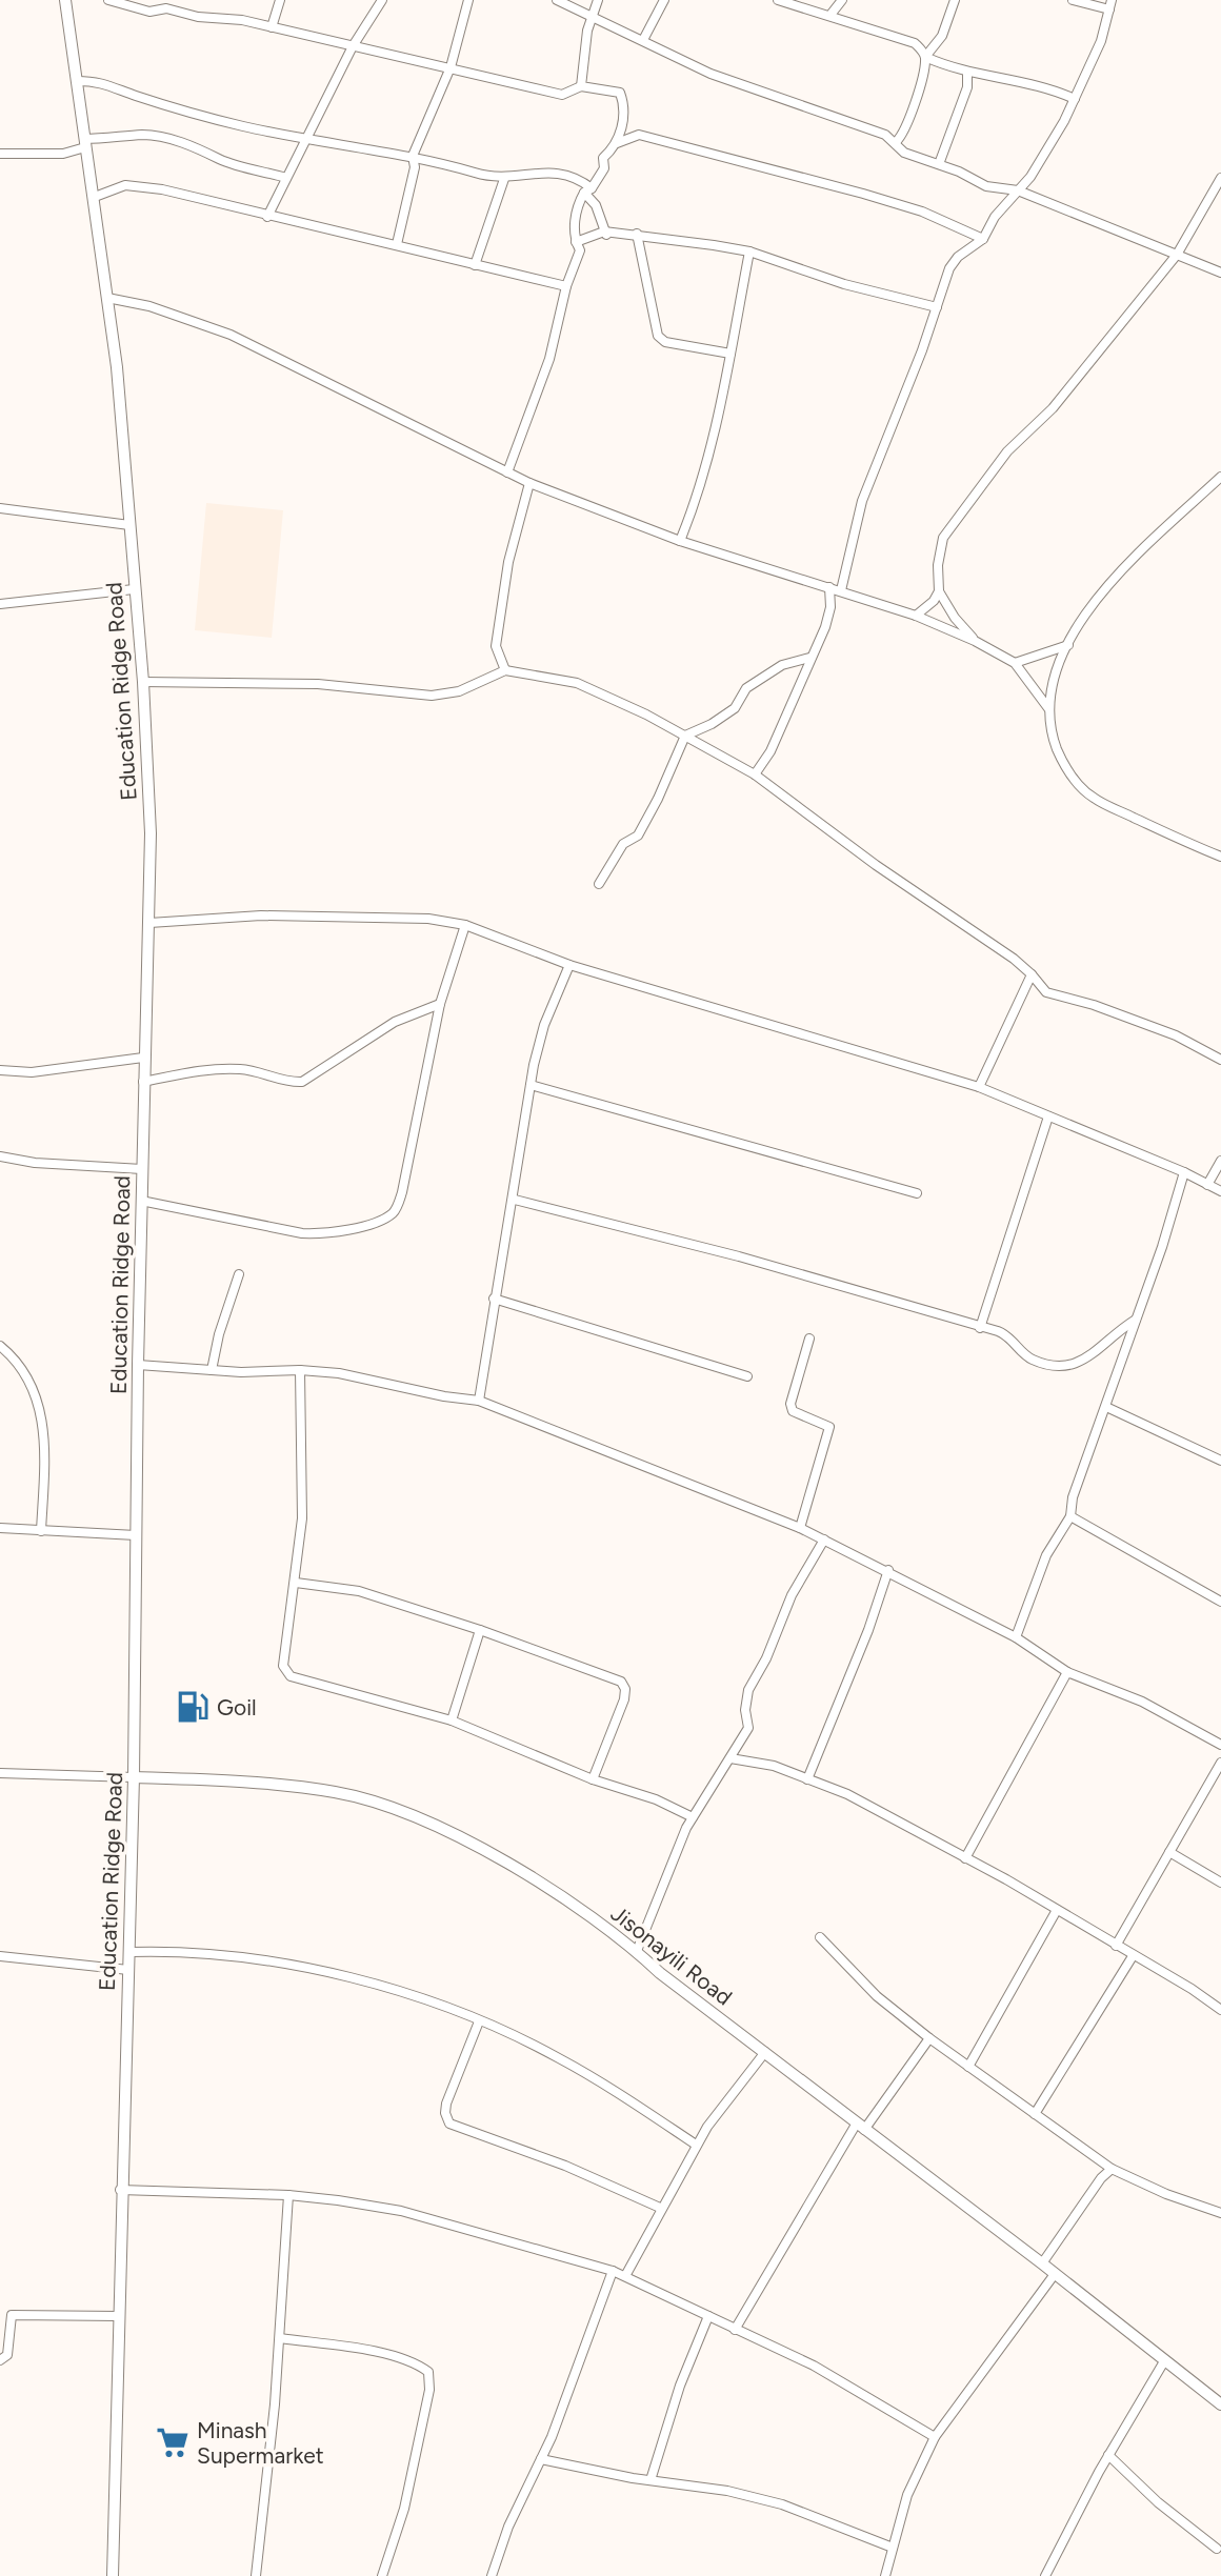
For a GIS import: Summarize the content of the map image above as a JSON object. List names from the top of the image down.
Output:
{
  "streets": {
    "main road": ["Education Ridge Road", "Jisonayili Road"]
  },
  "crossings": [
    ["Education Ridge Road", "Jisonayili Road"]
  ],
  "places": {
    "fuel station": ["Goil"],
    "supermarket": ["Minash Supermarket"]
  }
}
